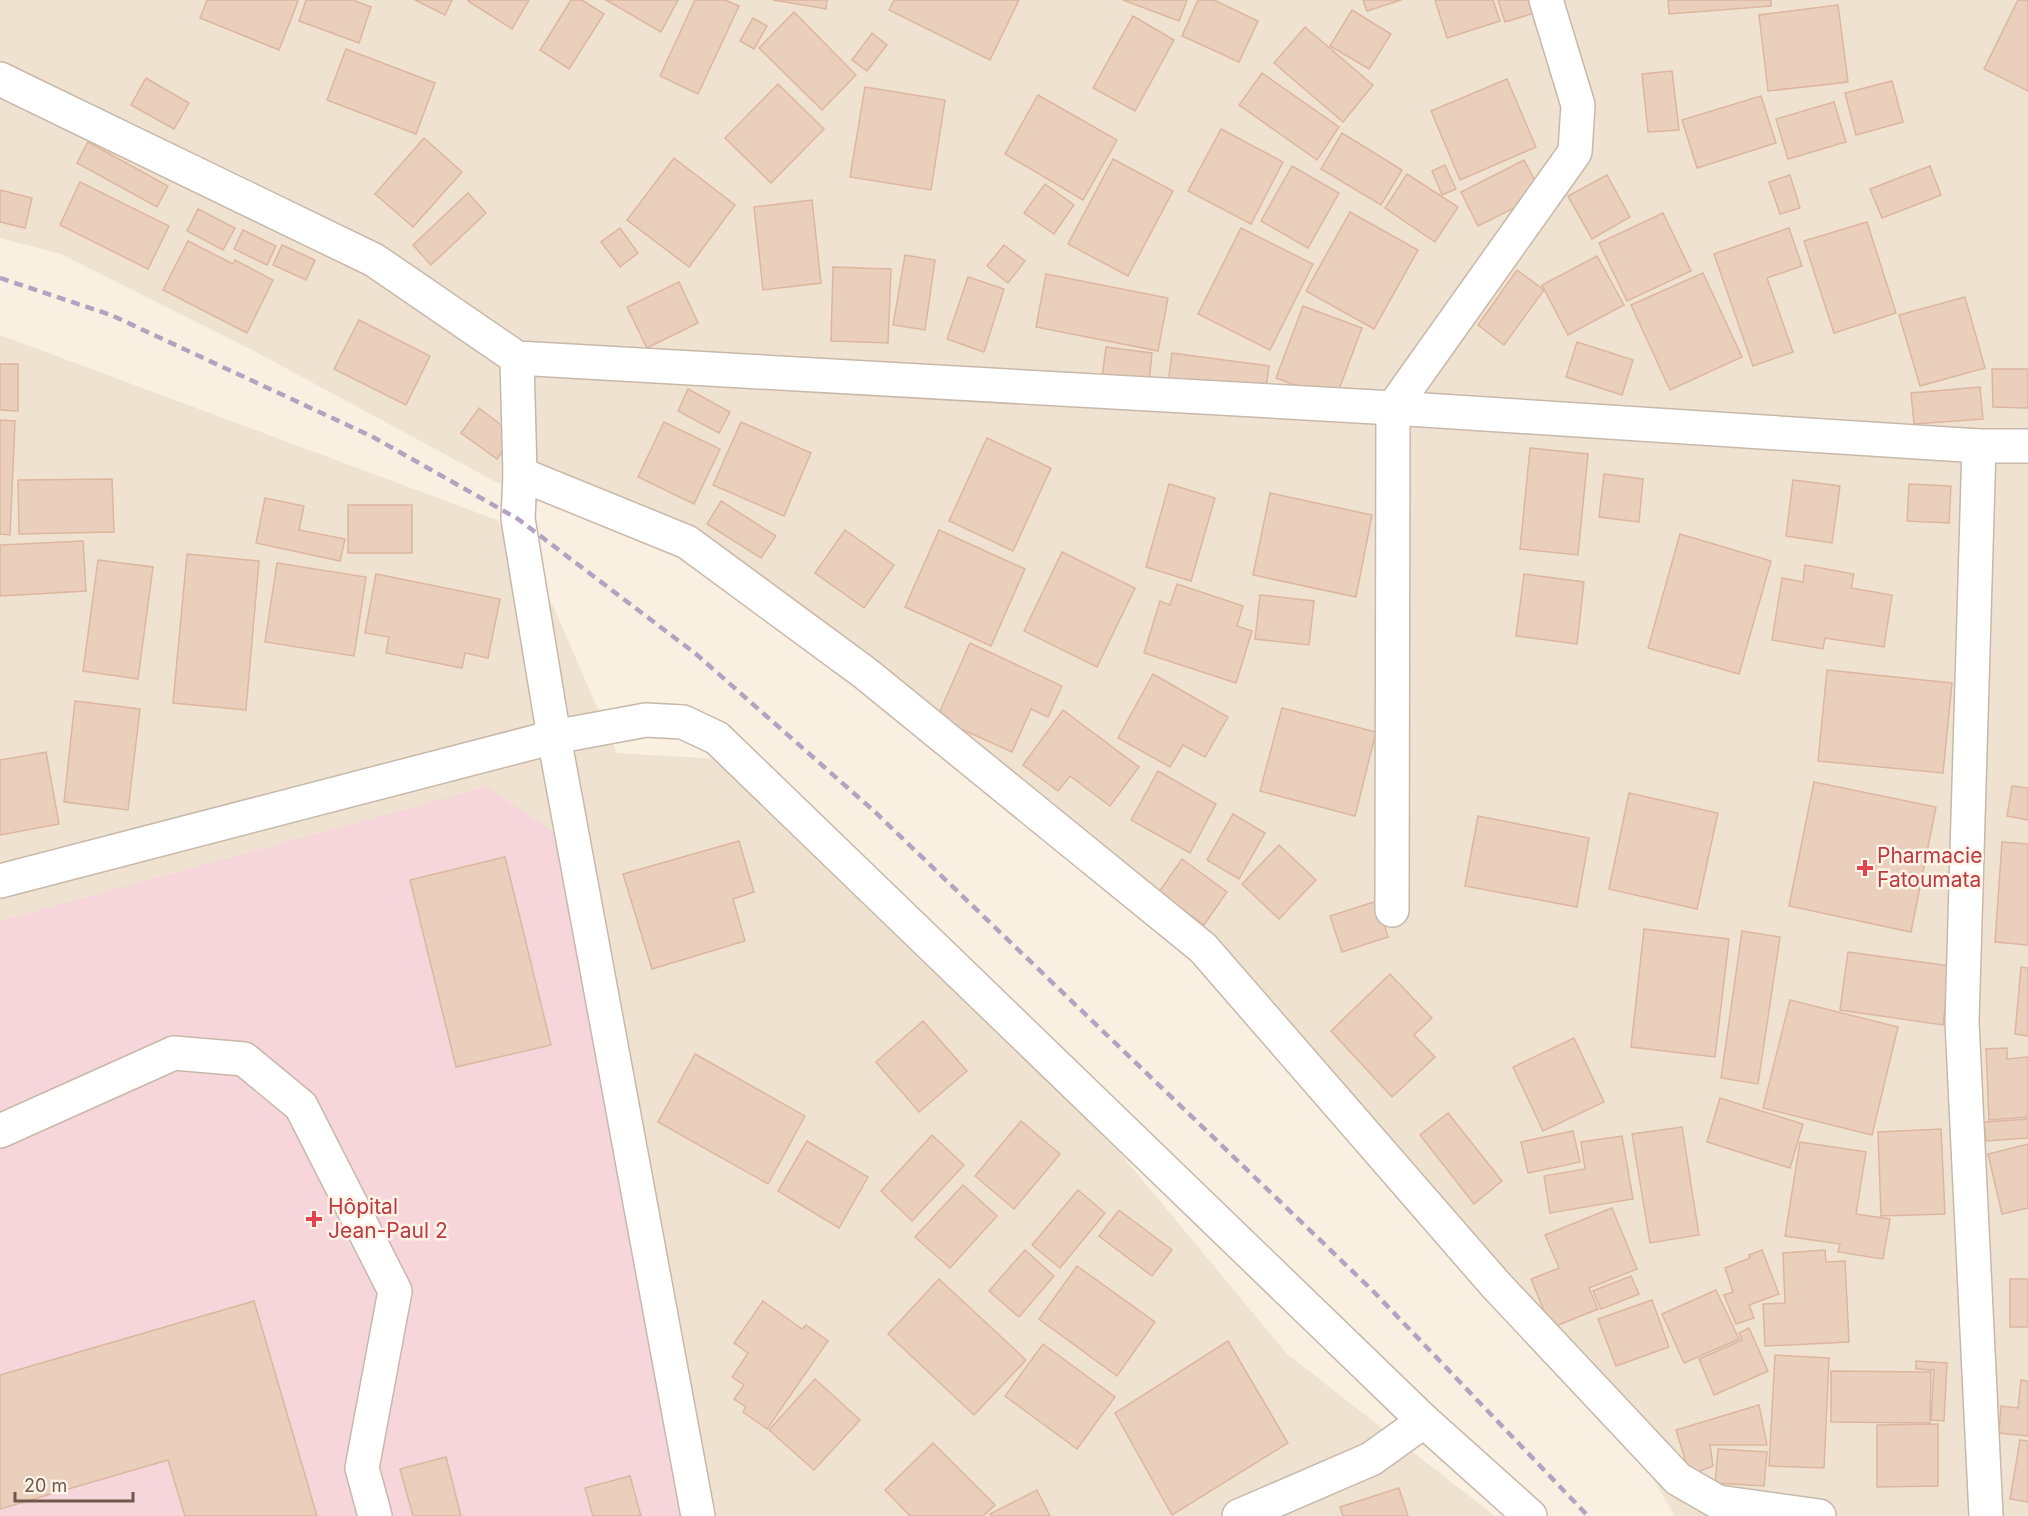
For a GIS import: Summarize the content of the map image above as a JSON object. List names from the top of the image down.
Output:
{
  "places": {
    "health": ["Pharmacie Fatoumata", "Hôpital Jean-Paul 2"]
  },
  "scale_bar": "20 m"
}
